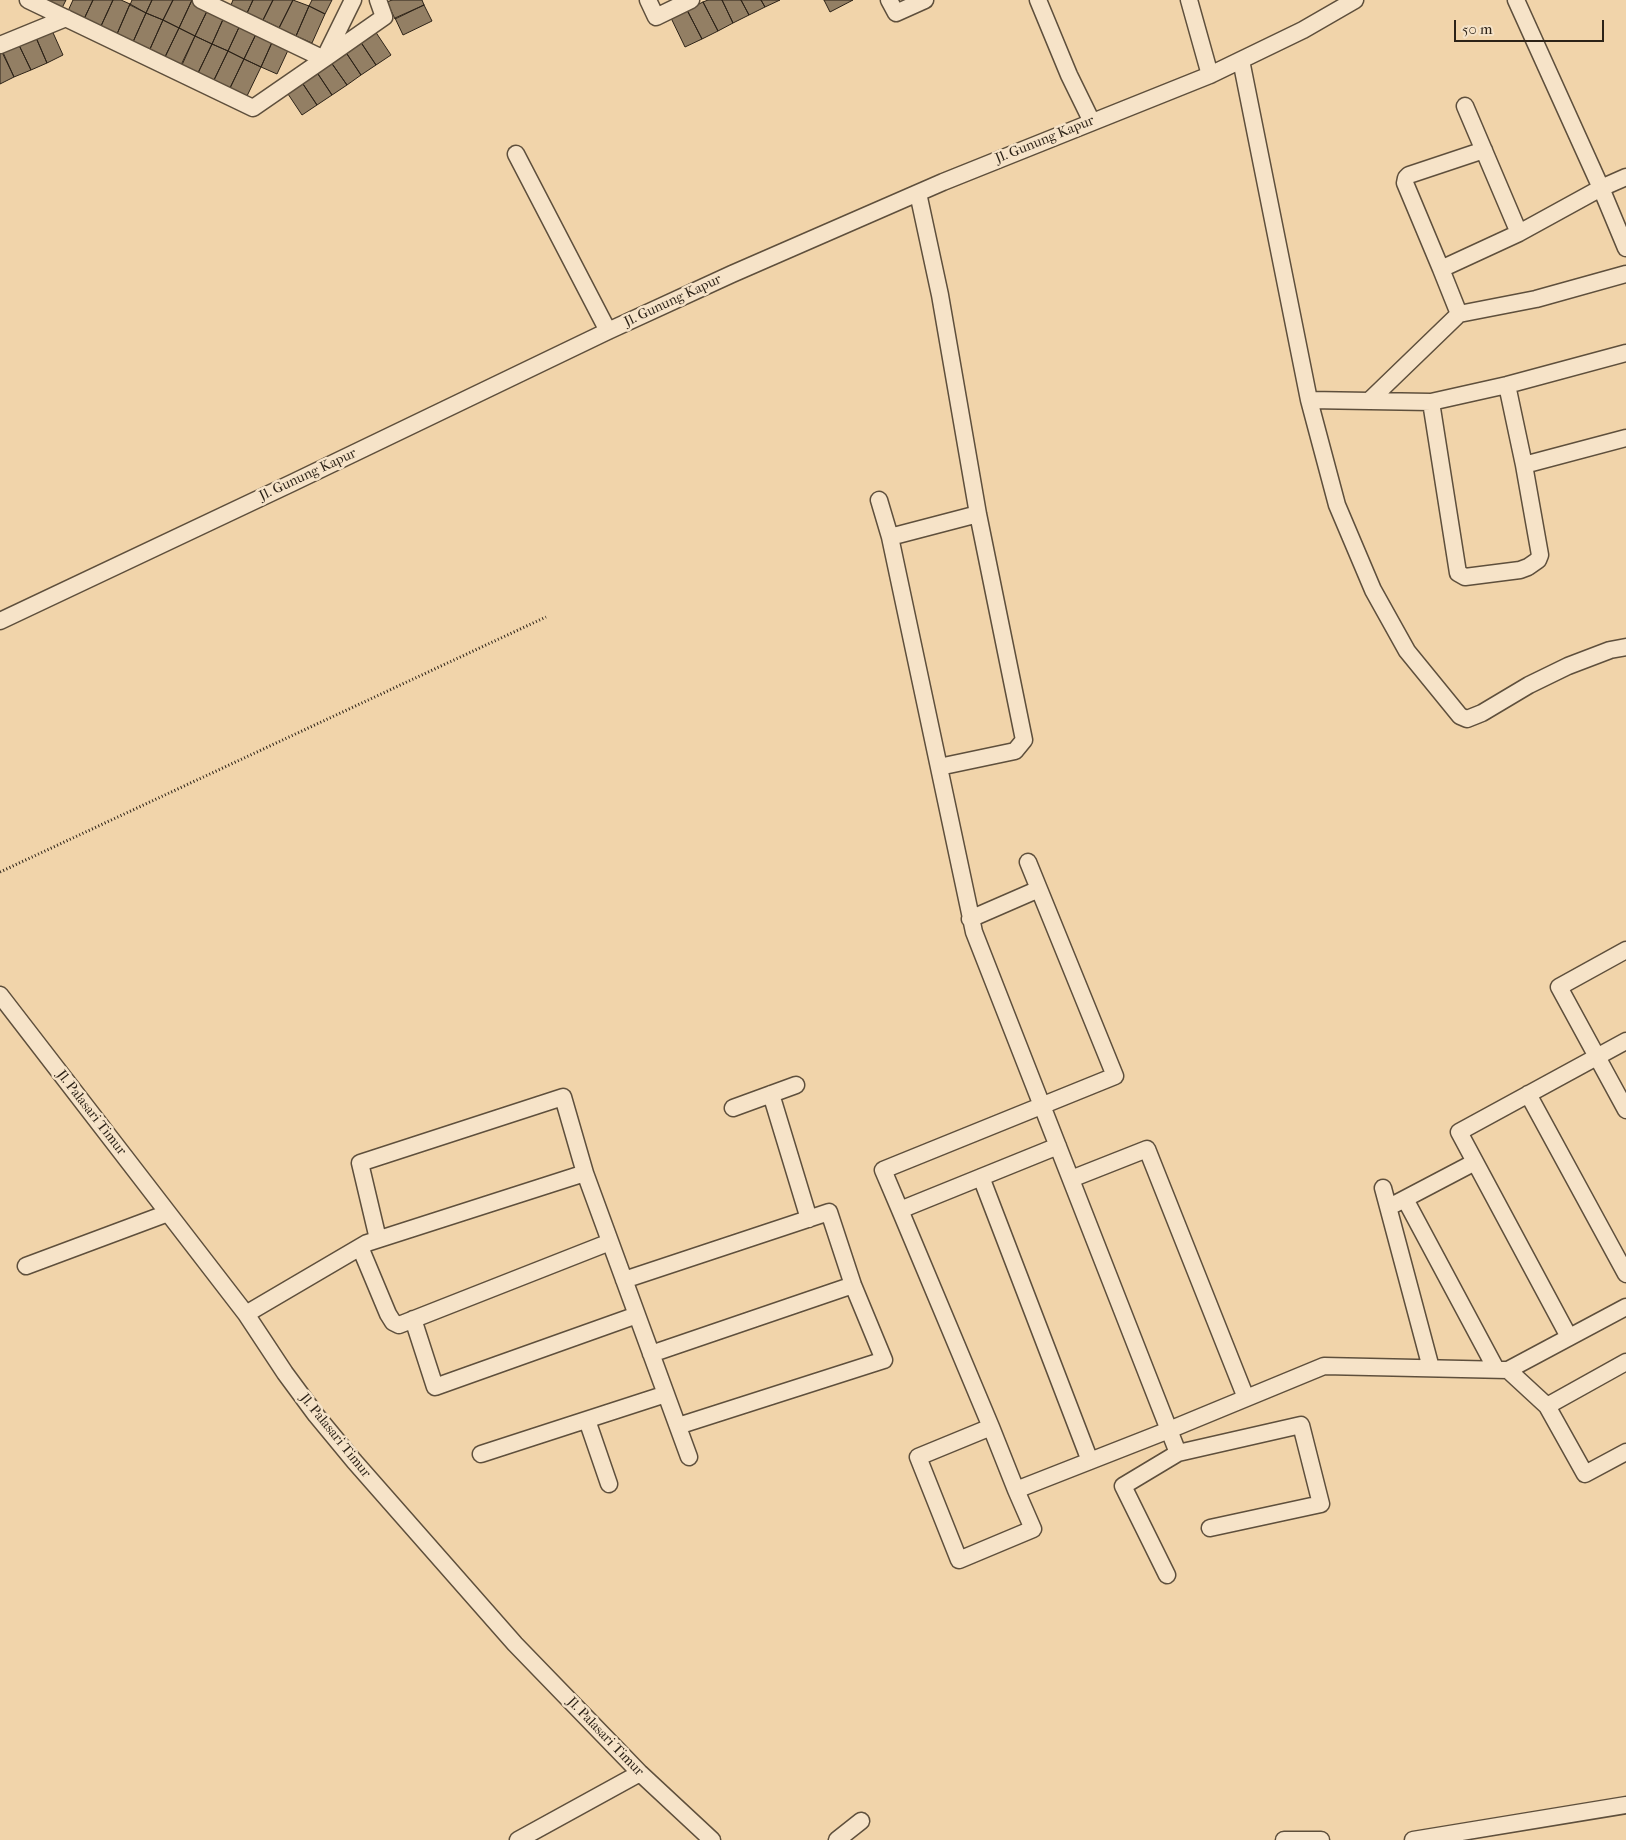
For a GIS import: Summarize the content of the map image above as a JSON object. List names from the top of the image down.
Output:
{
  "streets": {
    "street": ["Jl. Gunung Kapur", "Jl. Palasari Timur"]
  },
  "scale_bar": "50 m"
}
